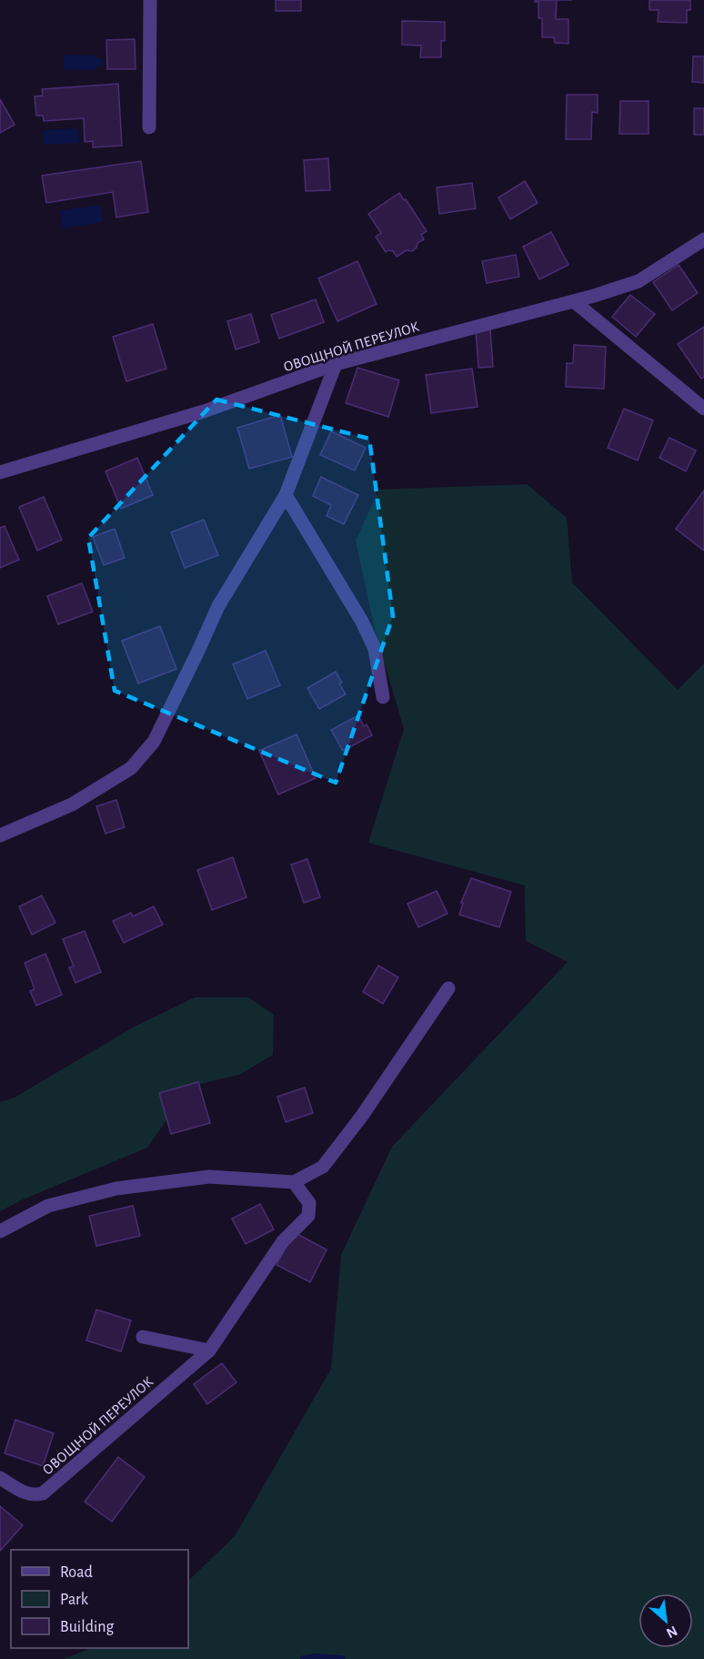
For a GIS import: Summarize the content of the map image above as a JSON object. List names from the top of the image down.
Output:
{
  "streets": {
    "street": ["ОВОЩНОЙ ПЕРЕУЛОК"]
  },
  "legend": ["Road", "Park", "Building"],
  "north": "bottom right"
}
